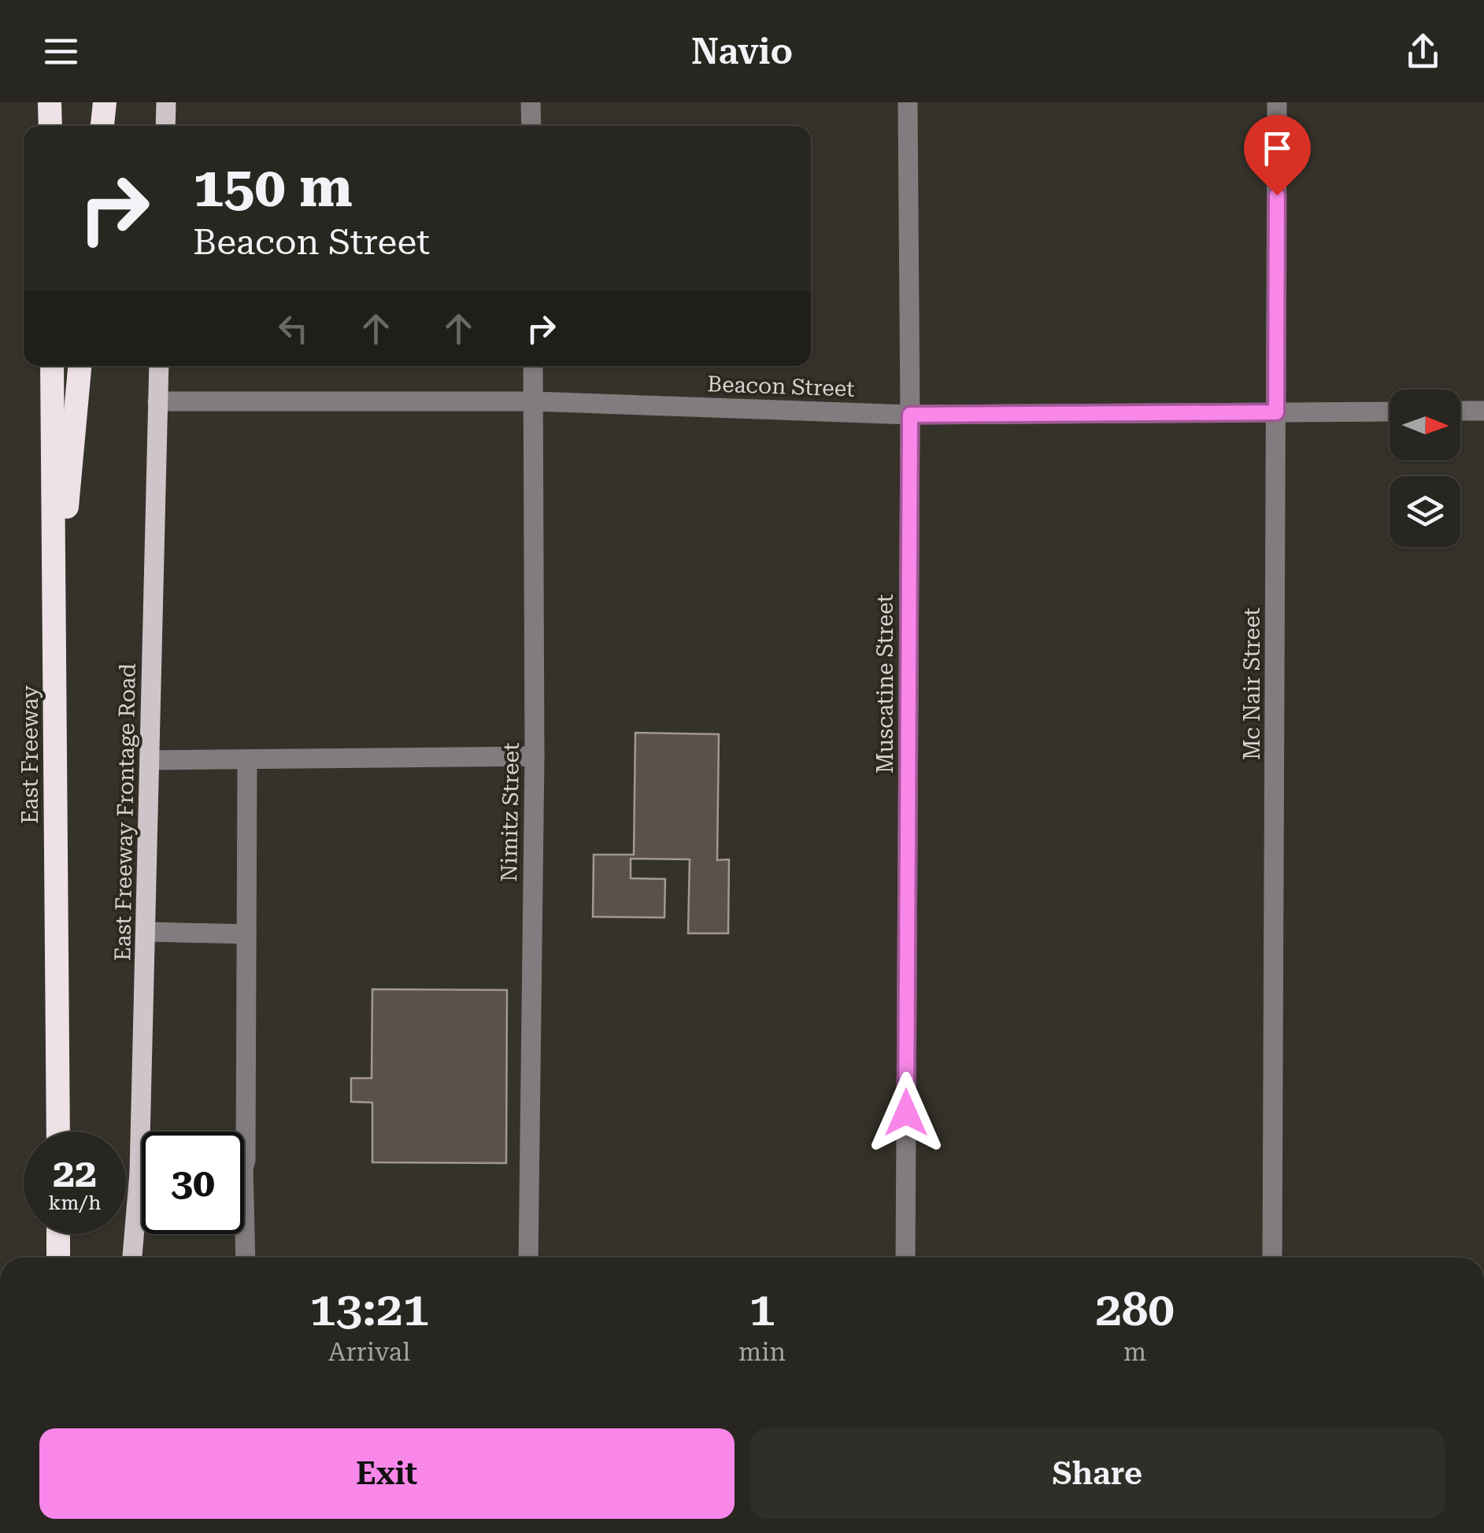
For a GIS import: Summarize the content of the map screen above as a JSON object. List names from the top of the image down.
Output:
{
  "streets": {
    "highway": ["East Freeway"],
    "main road": ["East Freeway Frontage Road"],
    "street": [
      "Beacon Street",
      "Muscatine Street",
      "Mc Nair Street",
      "Nimitz Street"
    ]
  },
  "crossings": [
    ["Beacon Street", "Muscatine Street"],
    ["Beacon Street", "Mc Nair Street"],
    ["Beacon Street", "East Freeway Frontage Road"],
    ["Beacon Street", "Nimitz Street"]
  ],
  "north": "right",
  "page": {
    "header": "Navio",
    "turn": ["150 m", "Beacon Street"],
    "speed": "22 km/h",
    "limit": "30",
    "eta": [
      "13:21",
      "Arrival",
      "1",
      "min",
      "280",
      "m"
    ],
    "buttons": ["Exit", "Share"]
  }
}
